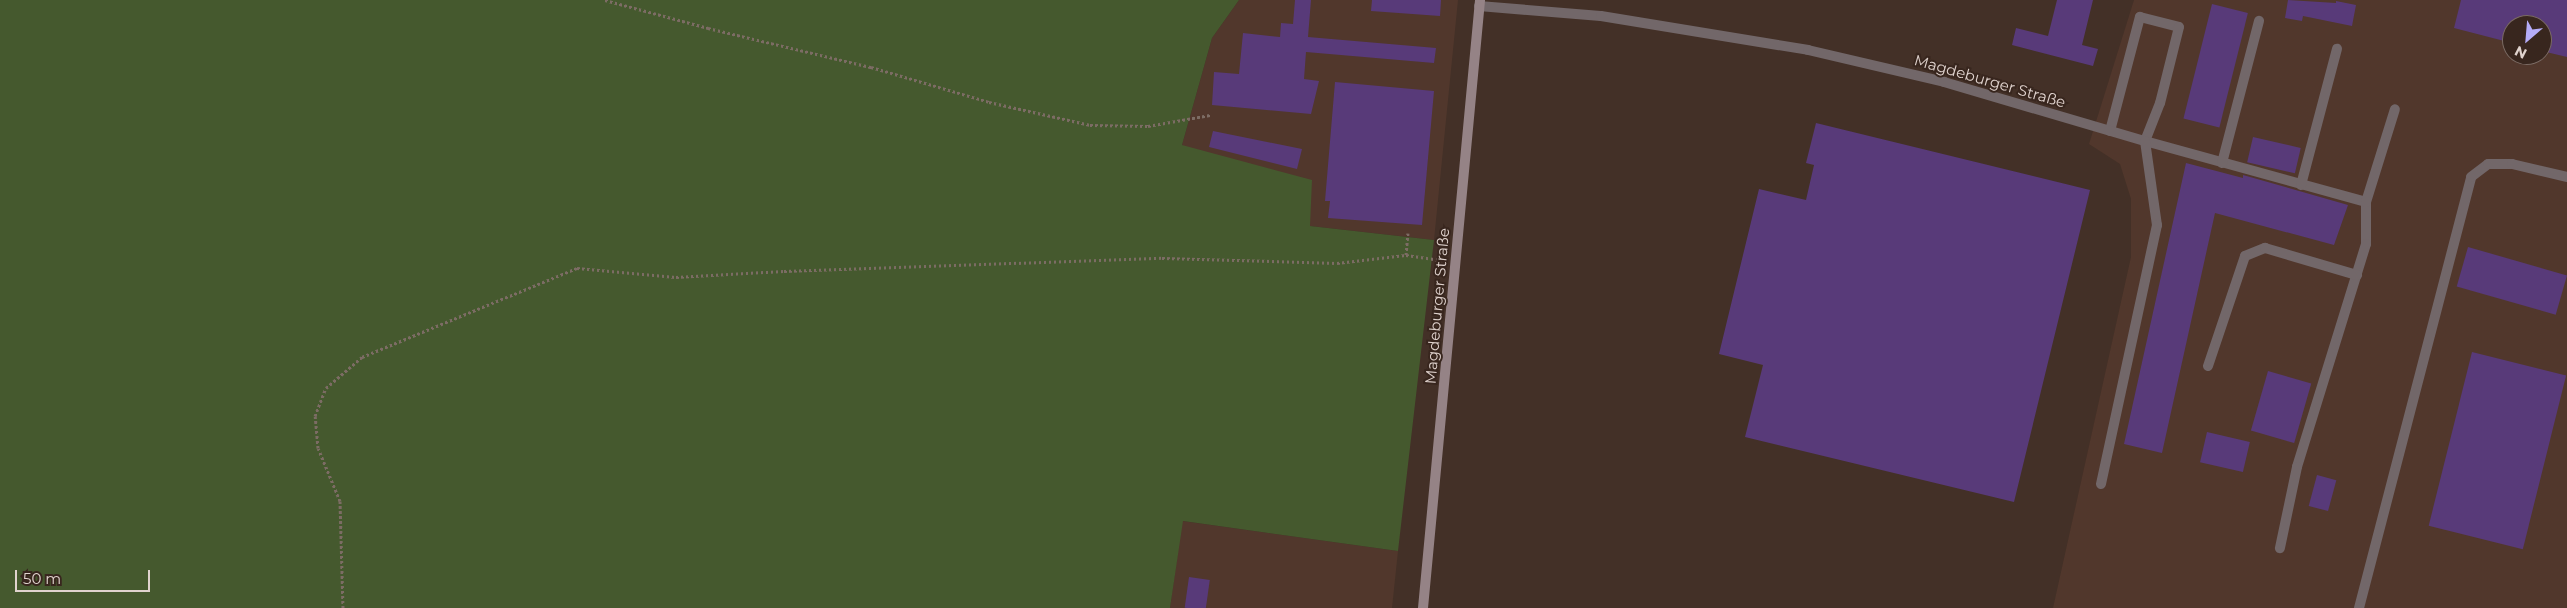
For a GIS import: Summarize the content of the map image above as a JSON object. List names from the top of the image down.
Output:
{
  "streets": {
    "main road": ["Magdeburger Straße"]
  },
  "scale_bar": "50 m",
  "north": "bottom left"
}
